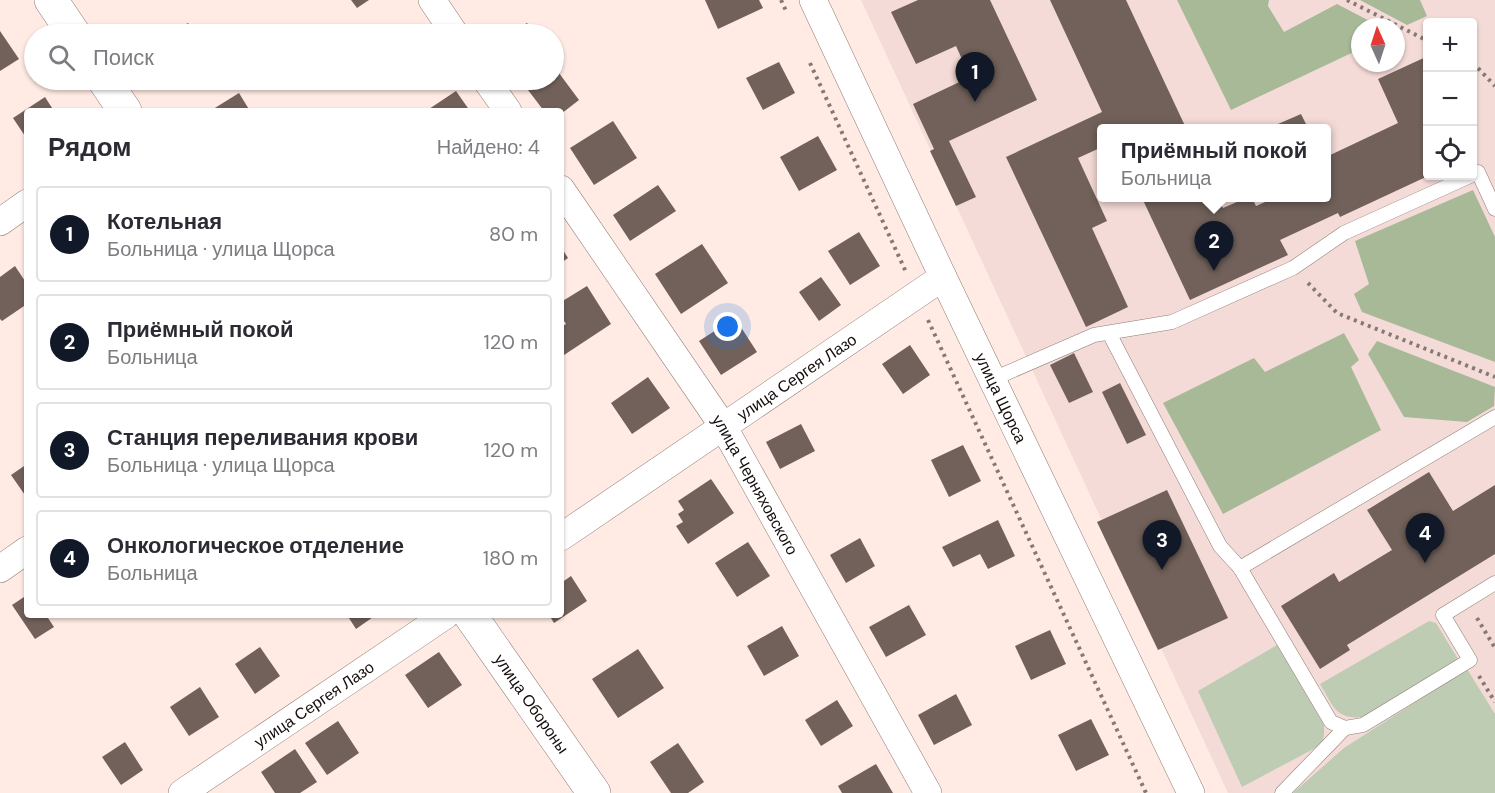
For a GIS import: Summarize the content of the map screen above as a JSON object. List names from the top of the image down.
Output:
{
  "streets": {
    "street": [
      "улица Сергея Лазо",
      "улица Щорса",
      "улица Черняховского",
      "улица Обороны"
    ]
  },
  "crossings": [
    ["улица Сергея Лазо", "улица Щорса"],
    ["улица Сергея Лазо", "улица Черняховского"]
  ],
  "north": "top",
  "page": {
    "map_buttons": ["+", "−"],
    "search": "Поиск",
    "pins": [
      "1",
      "2",
      "4",
      "3"
    ],
    "heading": ["Рядом", "Найдено: 4"],
    "popup": ["Приёмный покой", "Больница"],
    "list": [
      {
        "mark": "1",
        "name": "Котельная",
        "note": "Больница · улица Щорса",
        "value": "80 m"
      },
      {
        "mark": "2",
        "name": "Приёмный покой",
        "note": "Больница",
        "value": "120 m"
      },
      {
        "mark": "3",
        "name": "Станция переливания крови",
        "note": "Больница · улица Щорса",
        "value": "120 m"
      },
      {
        "mark": "4",
        "name": "Онкологическое отделение",
        "note": "Больница",
        "value": "180 m"
      }
    ]
  }
}
